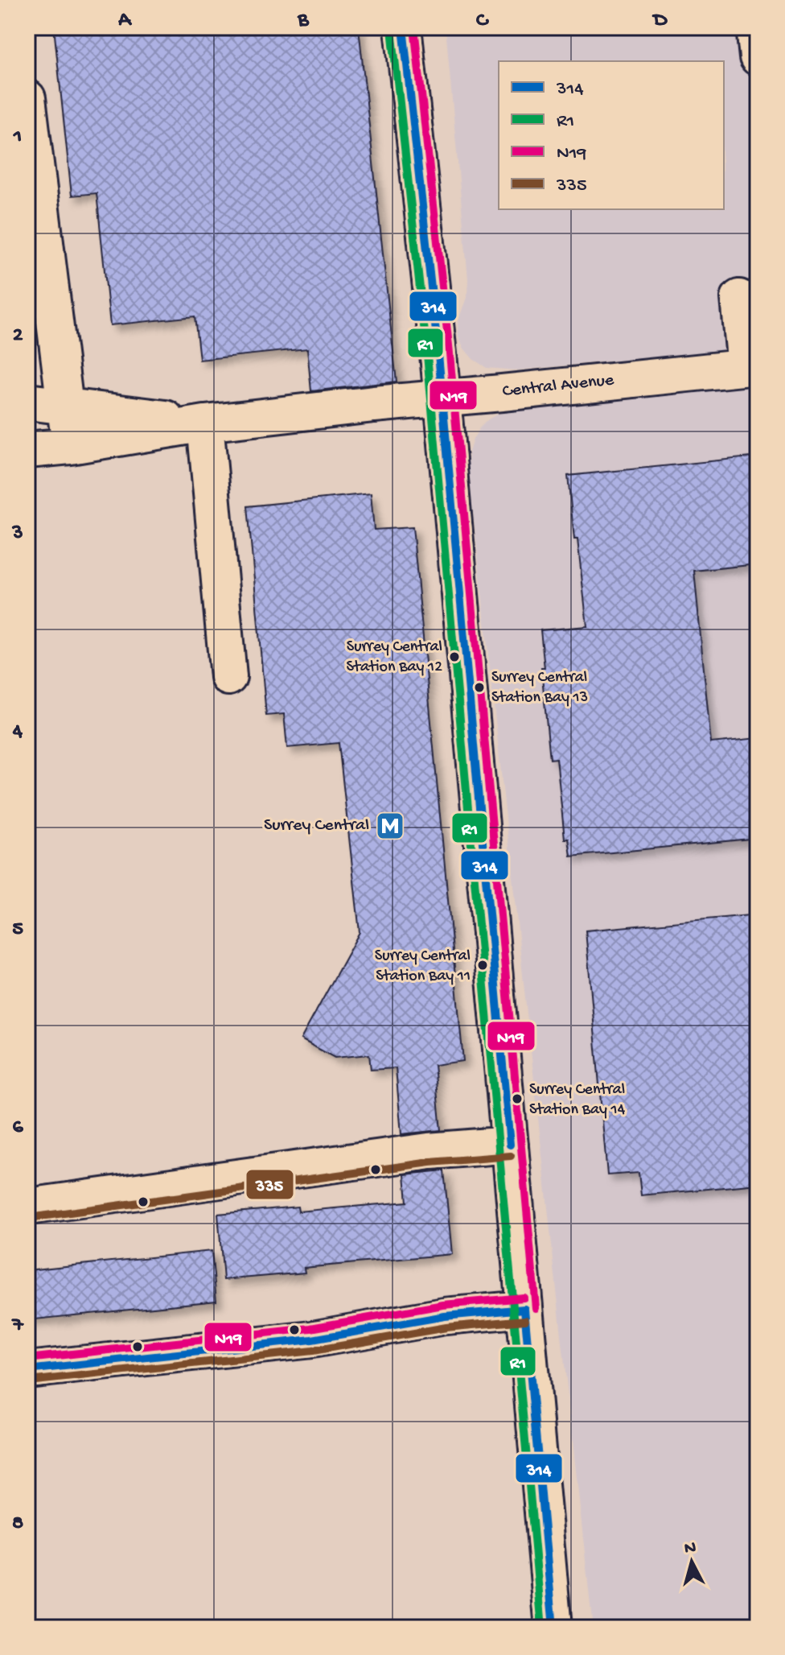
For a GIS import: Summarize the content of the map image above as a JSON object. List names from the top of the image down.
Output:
{
  "streets": {
    "street": ["Central Avenue"]
  },
  "places": {
    "other": [
      "Surrey Central Station Bay 12",
      "Surrey Central Station Bay 13",
      "Surrey Central Station Bay 11",
      "Surrey Central Station Bay 14"
    ],
    "metro station": ["Surrey Central"]
  },
  "lines": [
    "transit line 314",
    "transit line N19",
    "transit line R1",
    "transit line 335"
  ],
  "legend": [
    "314",
    "R1",
    "N19",
    "335"
  ],
  "north": "top",
  "grid": {
    "columns": [
      "A",
      "B",
      "C",
      "D"
    ],
    "rows": [
      "1",
      "2",
      "3",
      "4",
      "5",
      "6",
      "7",
      "8"
    ]
  }
}
